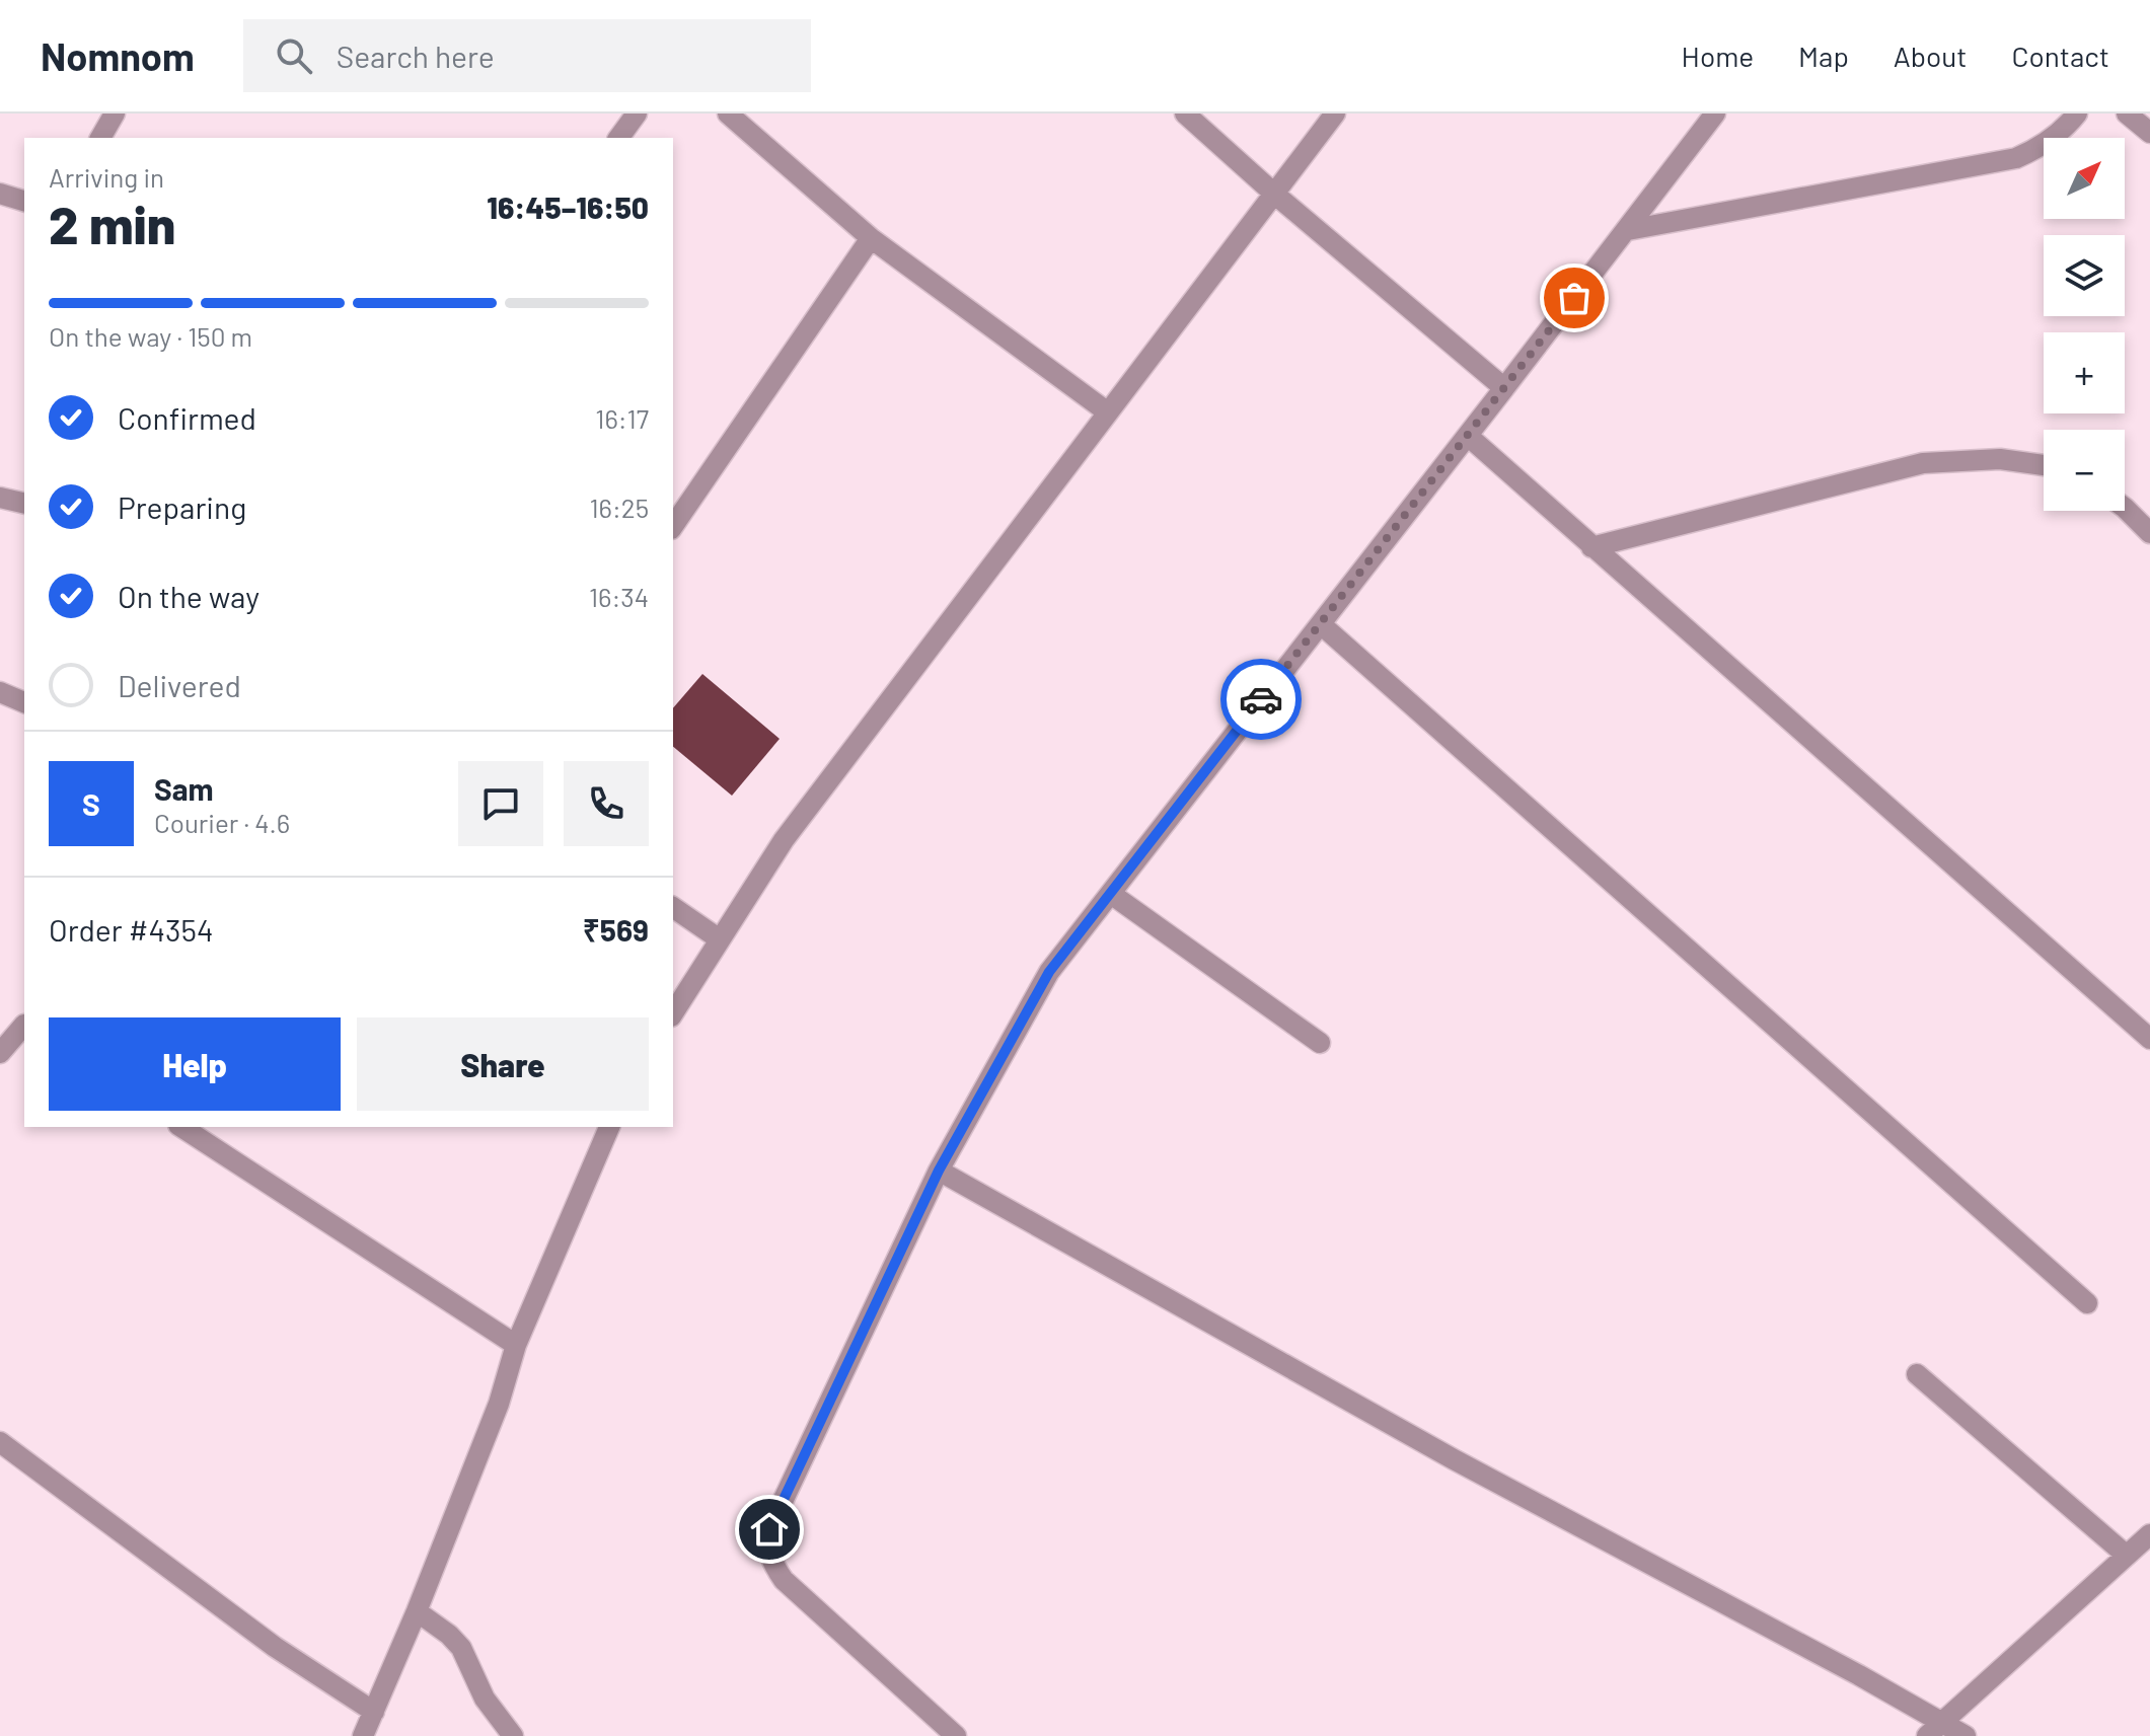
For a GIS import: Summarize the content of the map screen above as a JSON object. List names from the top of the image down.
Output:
{
  "north": "top right",
  "page": {
    "header": "Nomnom",
    "search": "Search here",
    "nav": [
      "Home",
      "Map",
      "About",
      "Contact"
    ],
    "map_buttons": ["+", "−"],
    "heading": ["2 min", "Arriving in", "16:45–16:50"],
    "panel": [
      "Sam",
      "Courier · 4.6",
      "Order #4354",
      "₹569"
    ],
    "bar": "On the way · 150 m",
    "list": [
      ["Confirmed", "16:17"],
      ["Preparing", "16:25"],
      ["On the way", "16:34"],
      "Delivered"
    ],
    "round": "S",
    "buttons": ["Help", "Share"]
  }
}
